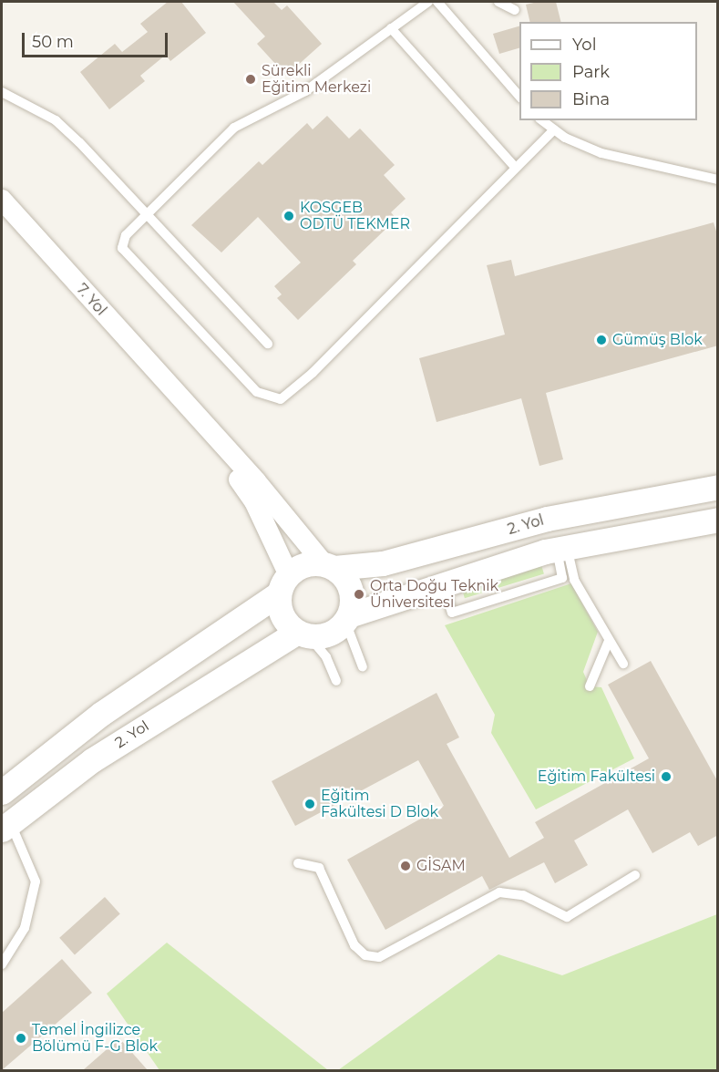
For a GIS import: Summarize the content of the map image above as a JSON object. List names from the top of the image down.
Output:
{
  "streets": {
    "street": ["7. Yol", "2. Yol"]
  },
  "crossings": [
    ["7. Yol", "2. Yol"]
  ],
  "places": [
    "Sürekli Eğitim Merkezi",
    "KOSGEB ODTÜ TEKMER",
    "Gümüş Blok",
    "Orta Doğu Teknik Üniversitesi",
    "Eğitim Fakültesi",
    "Eğitim Fakültesi D Blok",
    "GİSAM",
    "Temel İngilizce Bölümü F-G Blok"
  ],
  "legend": ["Yol", "Park", "Bina"],
  "scale_bar": "50 m"
}
